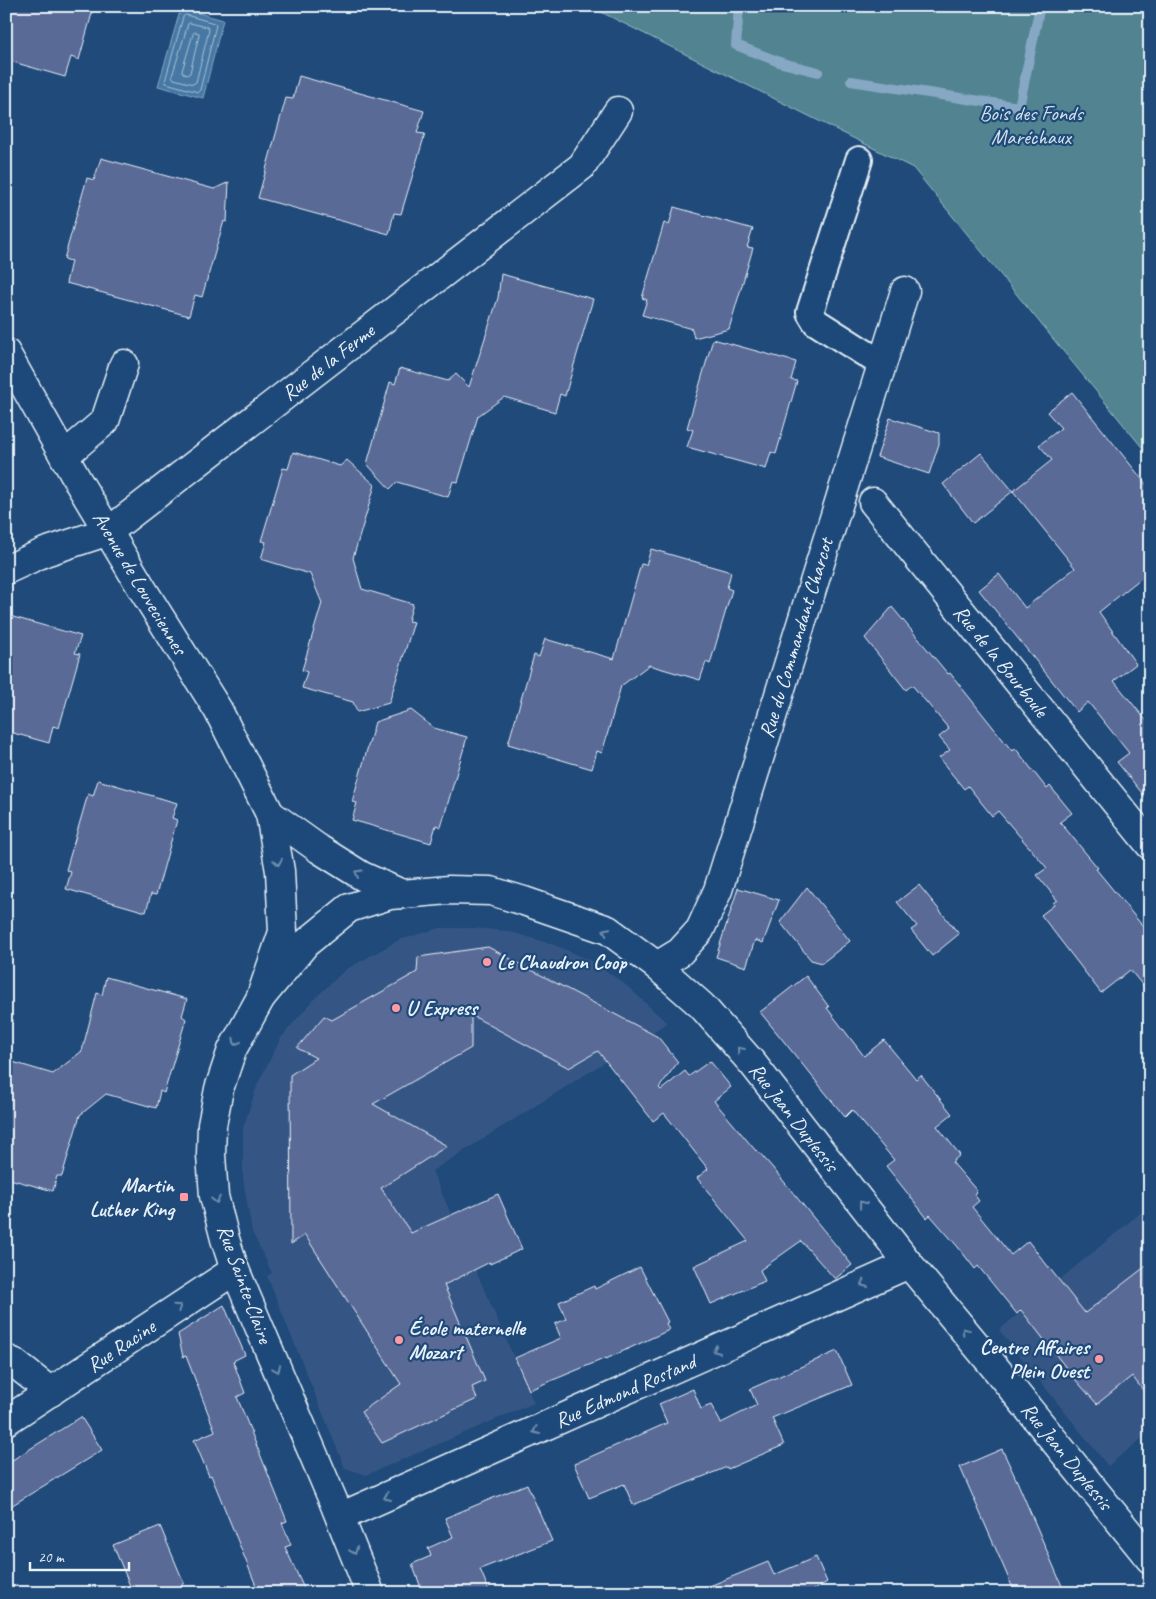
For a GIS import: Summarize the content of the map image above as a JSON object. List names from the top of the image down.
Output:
{
  "streets": {
    "street": [
      "Rue de la Ferme",
      "Avenue de Louveciennes",
      "Rue du Commandant Charcot",
      "Rue de la Bourboule",
      "Rue Jean Duplessis",
      "Rue Sainte-Claire",
      "Rue Racine",
      "Rue Edmond Rostand"
    ]
  },
  "crossings": [
    ["Rue de la Ferme", "Avenue de Louveciennes"],
    ["Avenue de Louveciennes", "Rue Jean Duplessis"],
    ["Avenue de Louveciennes", "Rue Sainte-Claire"],
    ["Rue du Commandant Charcot", "Rue de la Bourboule"],
    ["Rue du Commandant Charcot", "Rue Jean Duplessis"],
    ["Rue Jean Duplessis", "Rue Sainte-Claire"],
    ["Rue Jean Duplessis", "Rue Edmond Rostand"],
    ["Rue Sainte-Claire", "Rue Racine"],
    ["Rue Sainte-Claire", "Rue Edmond Rostand"]
  ],
  "one_way": [
    "Rue Jean Duplessis",
    "Rue Sainte-Claire",
    "Rue Racine",
    "Rue Edmond Rostand"
  ],
  "parks": ["Bois des Fonds Maréchaux"],
  "places": {
    "other": [
      "Le Chaudron Coop",
      "U Express",
      "École maternelle Mozart",
      "Centre Affaires Plein Ouest"
    ],
    "transit": ["Martin Luther King"]
  },
  "scale_bar": "20 m"
}
